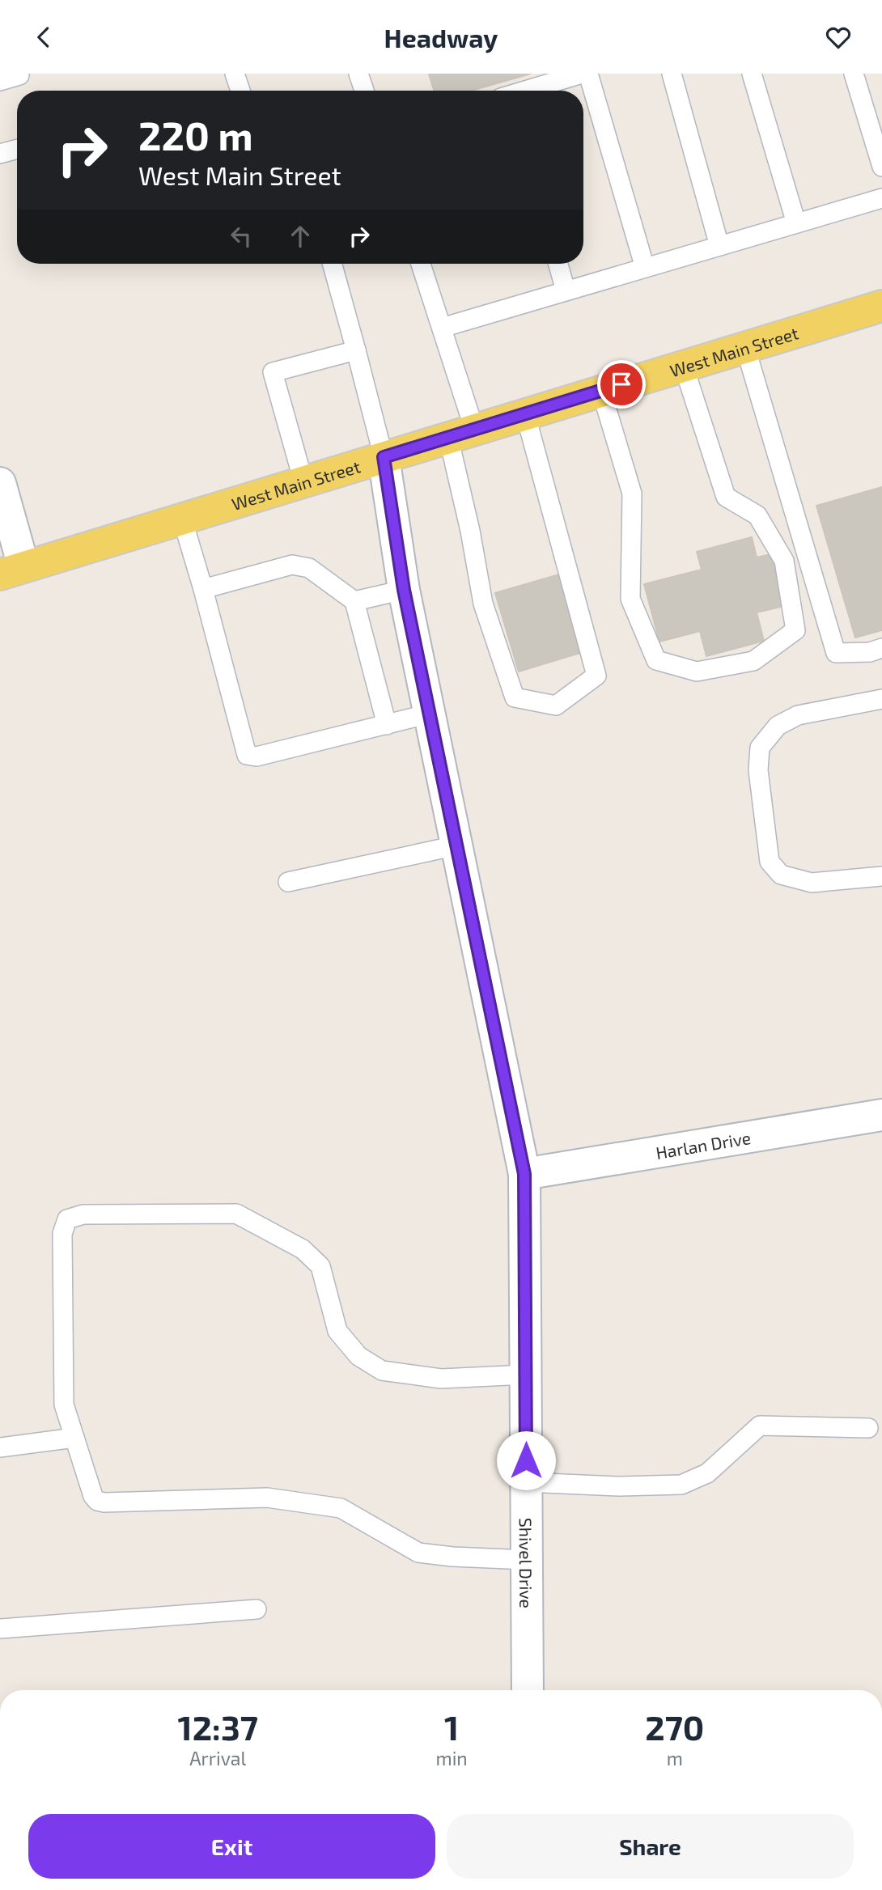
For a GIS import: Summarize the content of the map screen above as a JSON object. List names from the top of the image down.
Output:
{
  "streets": {
    "main road": ["West Main Street"],
    "street": ["Harlan Drive", "Shivel Drive"]
  },
  "crossings": [
    ["West Main Street", "Shivel Drive"],
    ["Harlan Drive", "Shivel Drive"]
  ],
  "page": {
    "header": "Headway",
    "turn": ["220 m", "West Main Street"],
    "eta": [
      "12:37",
      "Arrival",
      "1",
      "min",
      "270",
      "m"
    ],
    "buttons": ["Exit", "Share"]
  }
}
